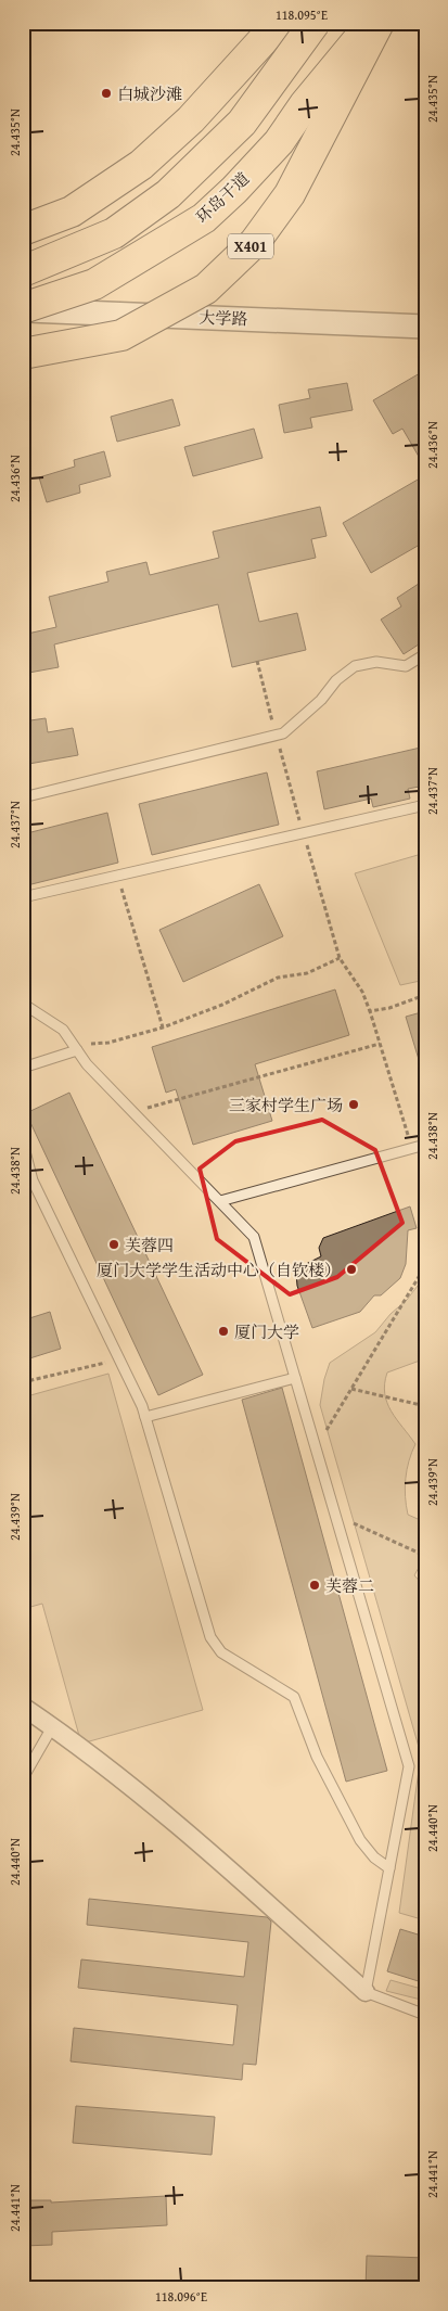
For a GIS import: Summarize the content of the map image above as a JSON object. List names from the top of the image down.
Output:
{
  "streets": {
    "highway": ["环岛干道", "X401"],
    "street": ["大学路"]
  },
  "crossings": [
    ["环岛干道", "大学路"]
  ],
  "places": [
    "白城沙滩",
    "三家村学生广场",
    "芙蓉四",
    "厦门大学学生活动中心（自钦楼）",
    "厦门大学",
    "芙蓉二"
  ],
  "coordinates": [
    "118.095°E",
    "24.435°N",
    "24.436°N",
    "24.437°N",
    "24.438°N",
    "24.439°N",
    "24.440°N",
    "24.441°N",
    "118.096°E"
  ]
}
